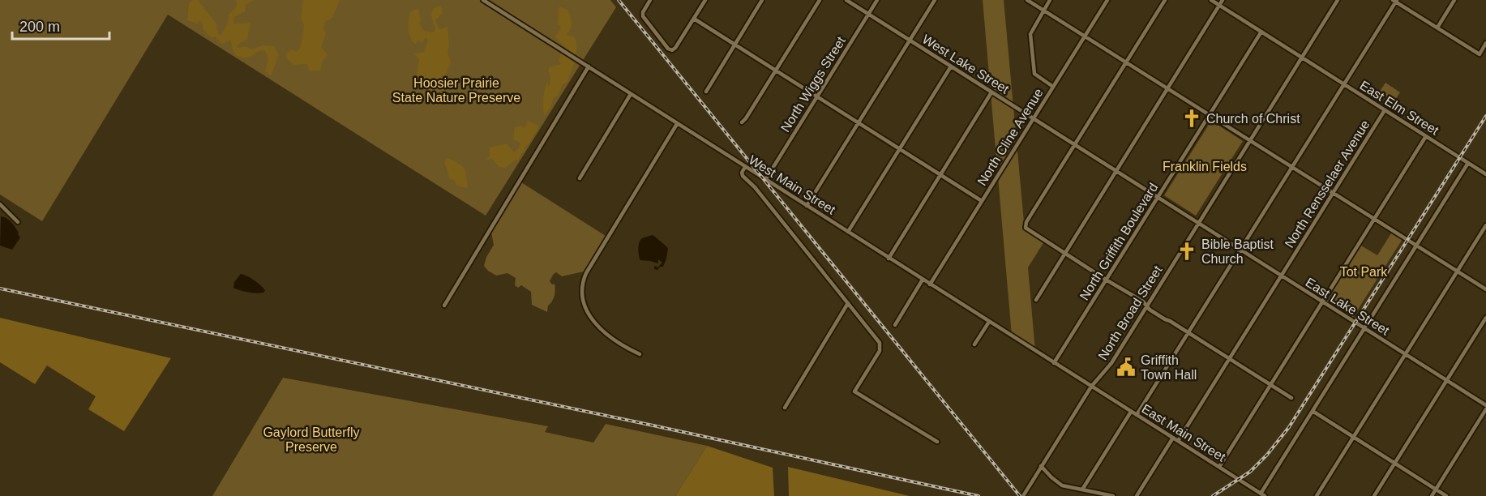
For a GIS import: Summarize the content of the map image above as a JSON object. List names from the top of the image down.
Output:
{
  "streets": {
    "street": [
      "West Lake Street",
      "North Wiggs Street",
      "East Elm Street",
      "North Cline Avenue",
      "North Rensselaer Avenue",
      "West Main Street",
      "North Griffith Boulevard",
      "East Lake Street",
      "North Broad Street",
      "East Main Street"
    ]
  },
  "crossings": [
    ["West Lake Street", "North Wiggs Street"],
    ["West Lake Street", "North Cline Avenue"],
    ["West Lake Street", "North Griffith Boulevard"],
    ["West Lake Street", "East Lake Street"],
    ["West Lake Street", "North Broad Street"],
    ["North Wiggs Street", "West Main Street"],
    ["East Elm Street", "North Rensselaer Avenue"],
    ["East Elm Street", "North Griffith Boulevard"],
    ["East Elm Street", "North Broad Street"],
    ["North Cline Avenue", "West Main Street"],
    ["North Rensselaer Avenue", "East Lake Street"],
    ["North Rensselaer Avenue", "East Main Street"],
    ["West Main Street", "North Griffith Boulevard"],
    ["West Main Street", "North Broad Street"],
    ["West Main Street", "East Main Street"],
    ["East Lake Street", "North Broad Street"],
    ["North Broad Street", "East Main Street"]
  ],
  "parks": [
    "Hoosier Prairie State Nature Preserve",
    "Franklin Fields",
    "Tot Park",
    "Gaylord Butterfly Preserve"
  ],
  "places": {
    "church": ["Church of Christ", "Bible Baptist Church"],
    "public building": ["Griffith Town Hall"]
  },
  "scale_bar": "200 m"
}
